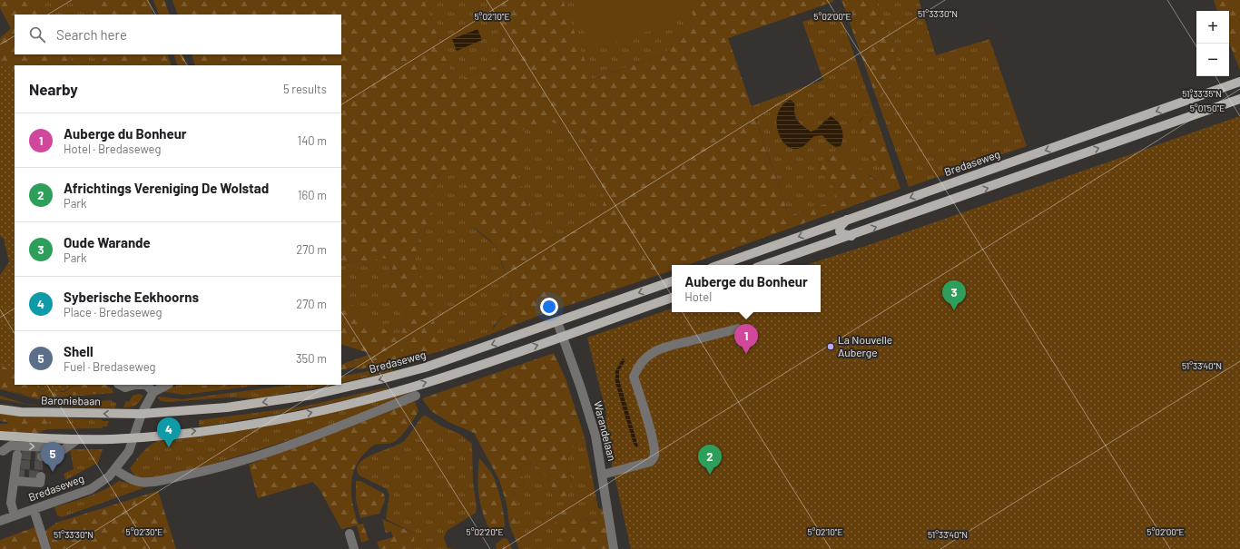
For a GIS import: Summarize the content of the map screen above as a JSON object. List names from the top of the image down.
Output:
{
  "streets": {
    "main road": ["Bredaseweg", "Baroniebaan"],
    "street": ["Warandelaan"]
  },
  "crossings": [
    ["Bredaseweg", "Baroniebaan"],
    ["Bredaseweg", "Warandelaan"]
  ],
  "places": ["La Nouvelle Auberge"],
  "page": {
    "map_buttons": ["+", "−"],
    "search": "Search here",
    "heading": ["Nearby", "5 results"],
    "list": [
      {
        "mark": "1",
        "name": "Auberge du Bonheur",
        "note": "Hotel · Bredaseweg",
        "value": "140 m"
      },
      {
        "mark": "2",
        "name": "Africhtings Vereniging De Wolstad",
        "note": "Park",
        "value": "160 m"
      },
      {
        "mark": "3",
        "name": "Oude Warande",
        "note": "Park",
        "value": "270 m"
      },
      {
        "mark": "4",
        "name": "Syberische Eekhoorns",
        "note": "Place · Bredaseweg",
        "value": "270 m"
      },
      {
        "mark": "5",
        "name": "Shell",
        "note": "Fuel · Bredaseweg",
        "value": "350 m"
      }
    ],
    "popup": ["Auberge du Bonheur", "Hotel"],
    "pins": [
      "3",
      "1",
      "4",
      "5",
      "2"
    ]
  },
  "coordinates": [
    "51°33'30\"N",
    "5°02'10\"E",
    "5°02'00\"E",
    "51°33'35\"N",
    "5°01'50\"E",
    "51°33'40\"N",
    "5°02'30\"E",
    "5°02'20\"E"
  ]
}
